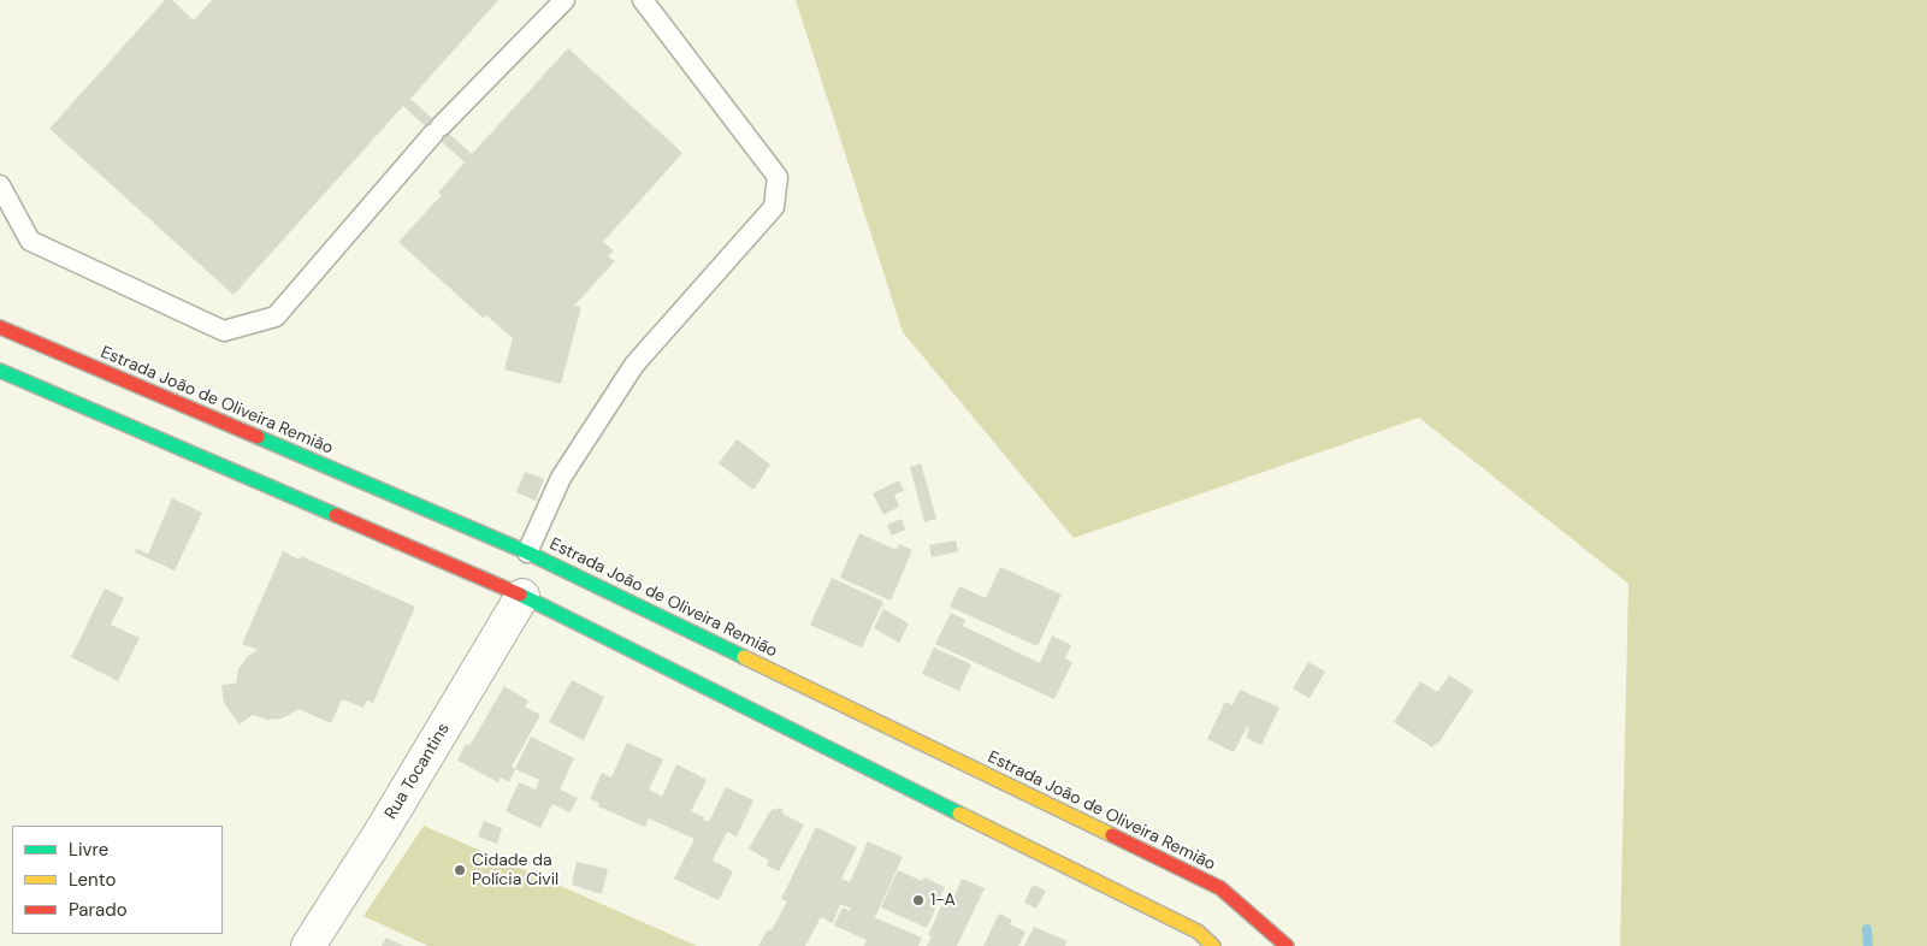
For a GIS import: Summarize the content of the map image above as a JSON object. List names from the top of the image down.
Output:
{
  "streets": {
    "main road": ["Estrada João de Oliveira Remião"],
    "street": ["Rua Tocantins"]
  },
  "places": ["Cidade da Polícia Civil", "1-A"],
  "legend": ["Livre", "Lento", "Parado"]
}
